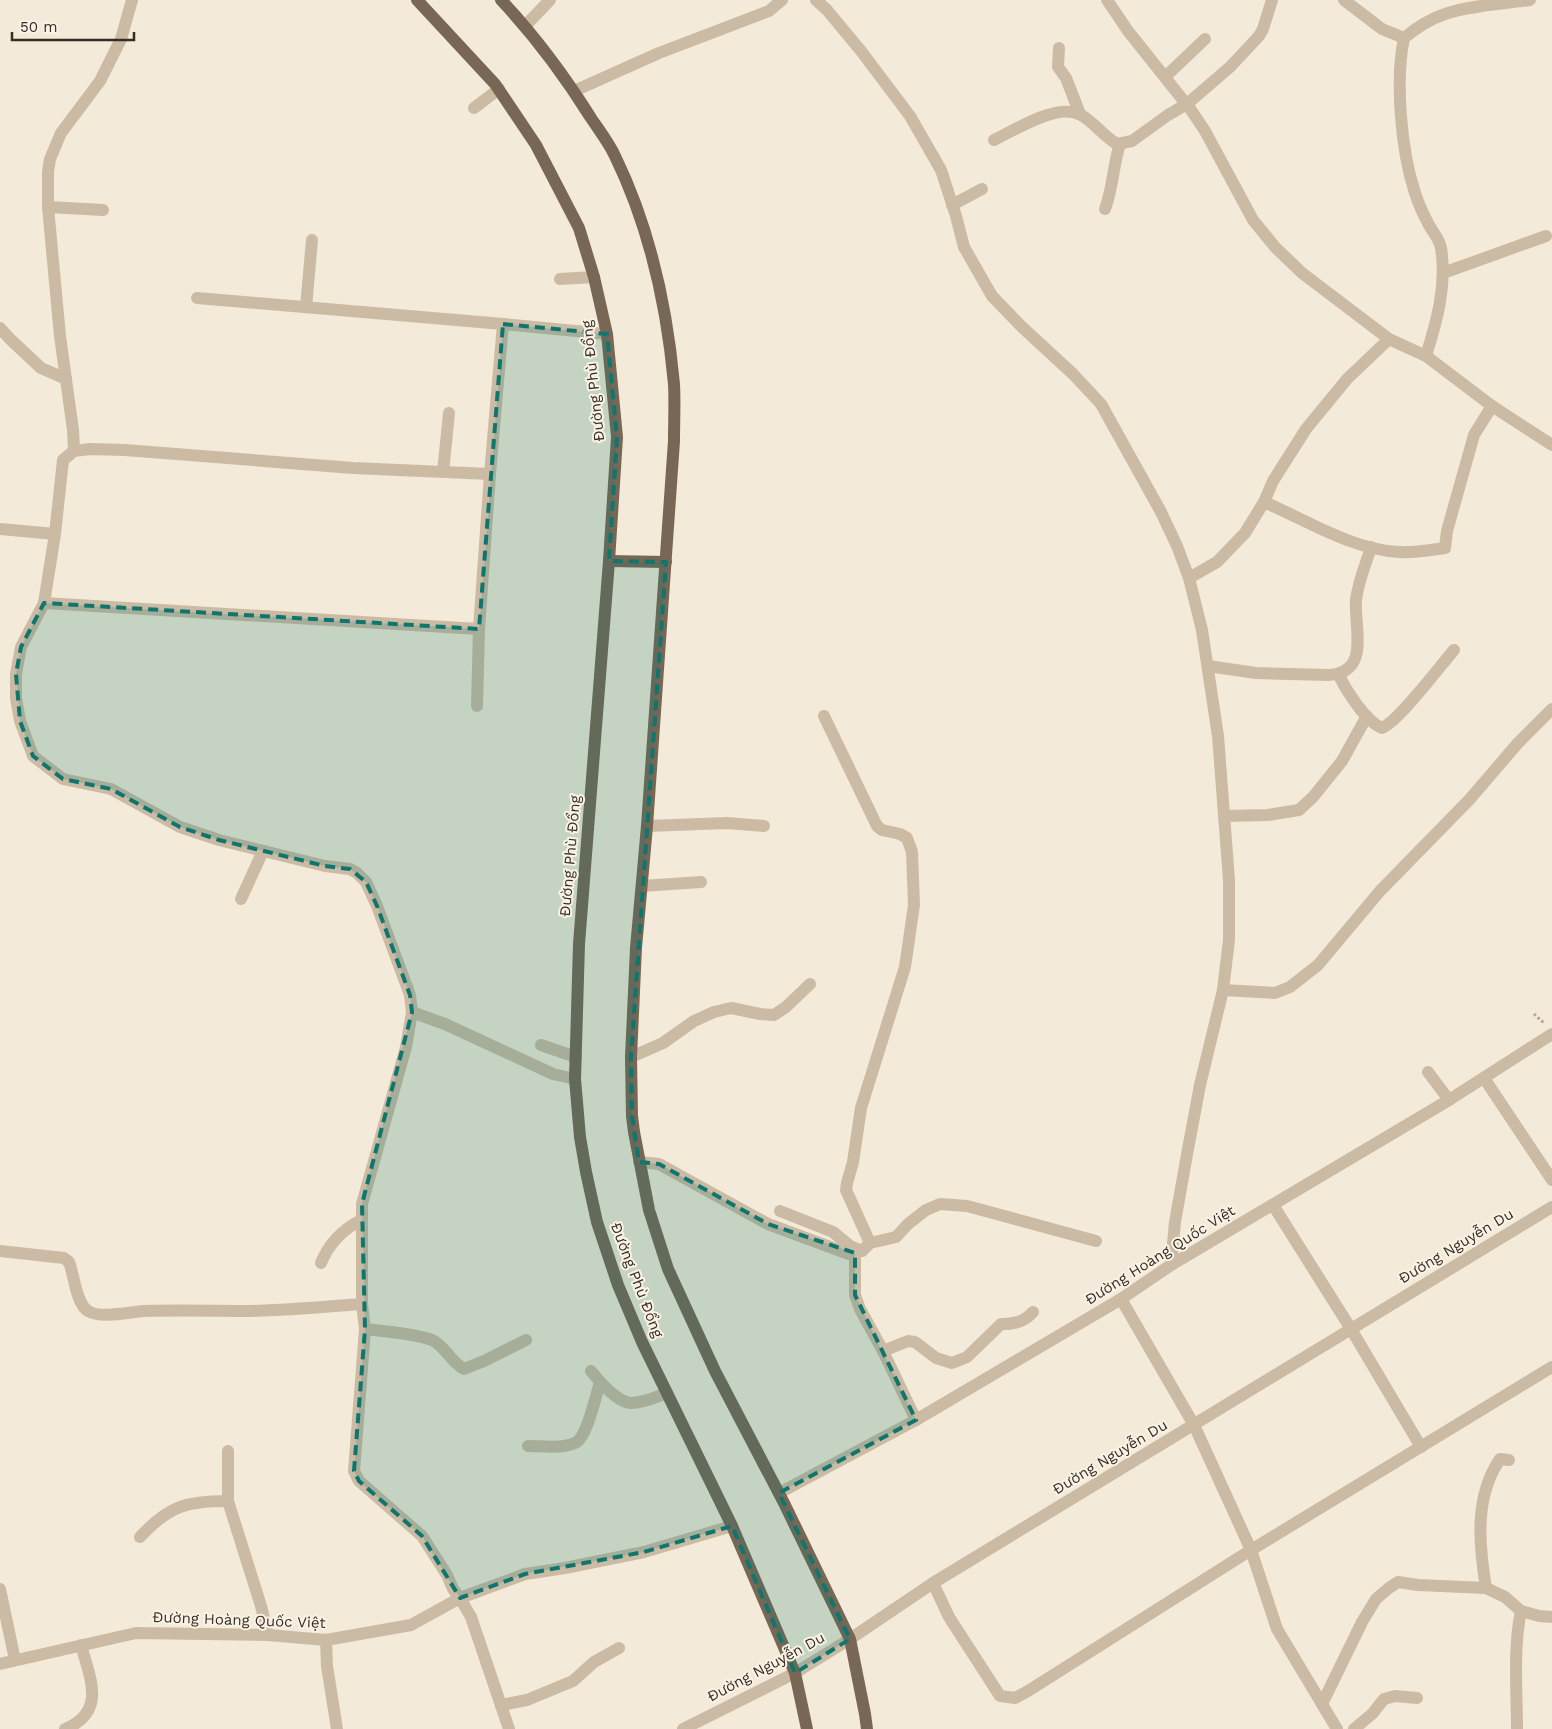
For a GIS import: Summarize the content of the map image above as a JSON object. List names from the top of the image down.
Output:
{
  "streets": {
    "main road": ["Đường Phù Đổng"],
    "street": ["Đường Nguyễn Du", "Đường Hoàng Quốc Việt"]
  },
  "crossings": [
    ["Đường Phù Đổng", "Đường Nguyễn Du"],
    ["Đường Phù Đổng", "Đường Hoàng Quốc Việt"]
  ],
  "scale_bar": "50 m"
}
